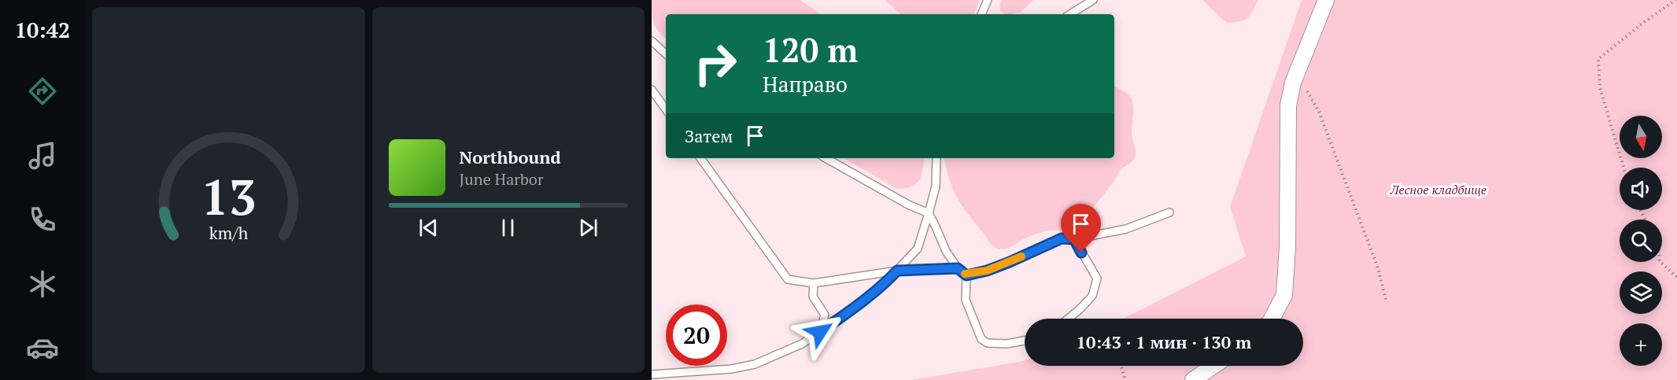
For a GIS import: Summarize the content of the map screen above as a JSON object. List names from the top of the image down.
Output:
{
  "parks": ["Лесное кладбище"],
  "north": "bottom",
  "page": {
    "tabs": "10:42",
    "turn": ["120 m", "Направо"],
    "then": "Затем",
    "map_buttons": "+",
    "song": ["Northbound", "June Harbor"],
    "limit": "20",
    "trip": "10:43 · 1 мин · 130 m",
    "gauge": ["13", "km/h"]
  }
}
